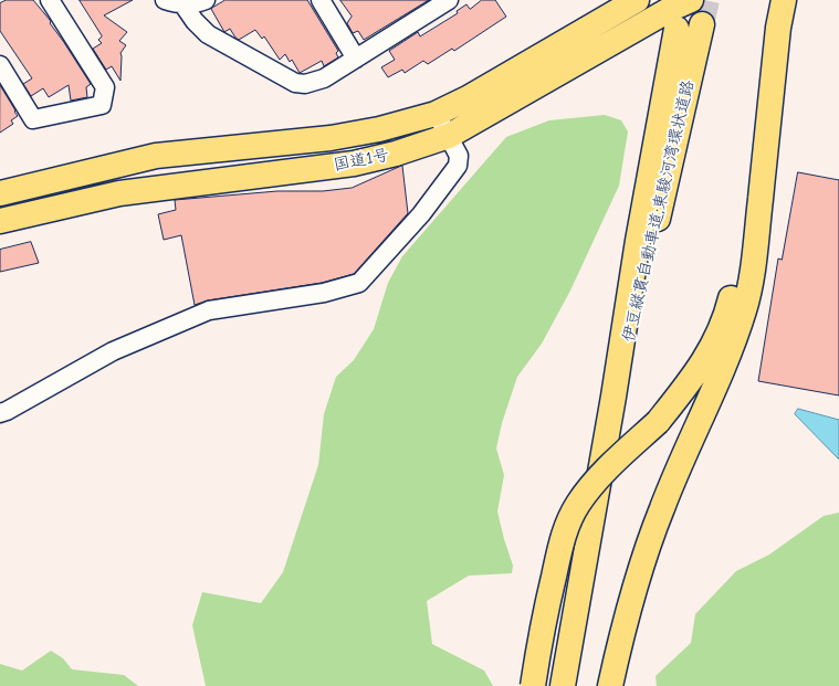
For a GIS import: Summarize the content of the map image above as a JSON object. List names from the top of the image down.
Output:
{
  "streets": {
    "highway": ["国道1号", "伊豆縦貫自動車道;東駿河湾環状道路"]
  }
}
